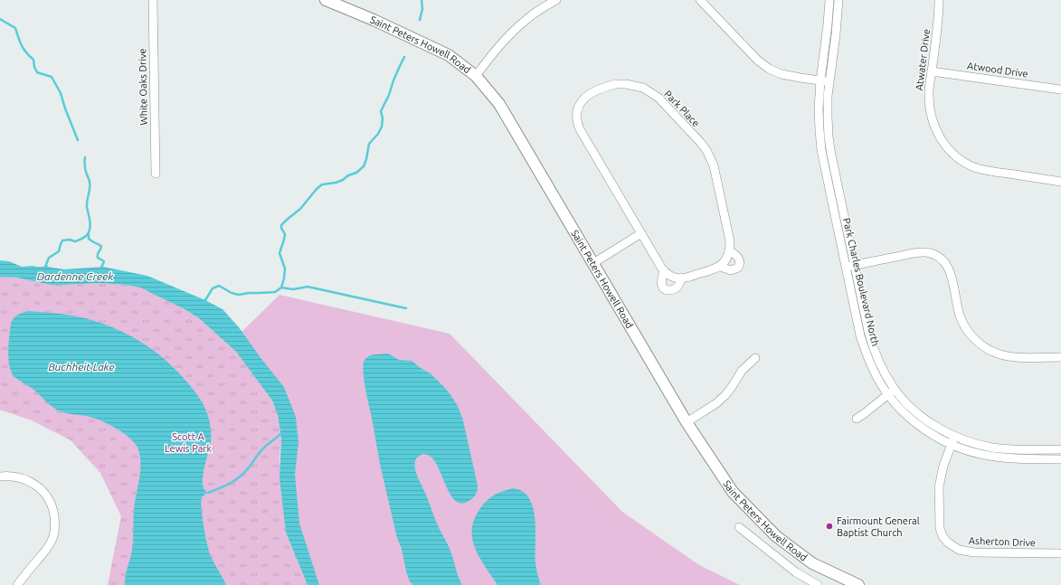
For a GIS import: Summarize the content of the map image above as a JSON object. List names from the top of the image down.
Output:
{
  "streets": {
    "main road": ["Saint Peters Howell Road"],
    "street": [
      "Atwater Drive",
      "Atwood Drive",
      "White Oaks Drive",
      "Park Place",
      "Park Charles Boulevard North",
      "Asherton Drive"
    ]
  },
  "crossings": [
    ["Atwater Drive", "Atwood Drive"],
    ["Park Charles Boulevard North", "Asherton Drive"]
  ],
  "water": ["Dardenne Creek", "Buchheit Lake"],
  "parks": ["Scott A Lewis Park"],
  "places": ["Fairmount General Baptist Church"]
}
